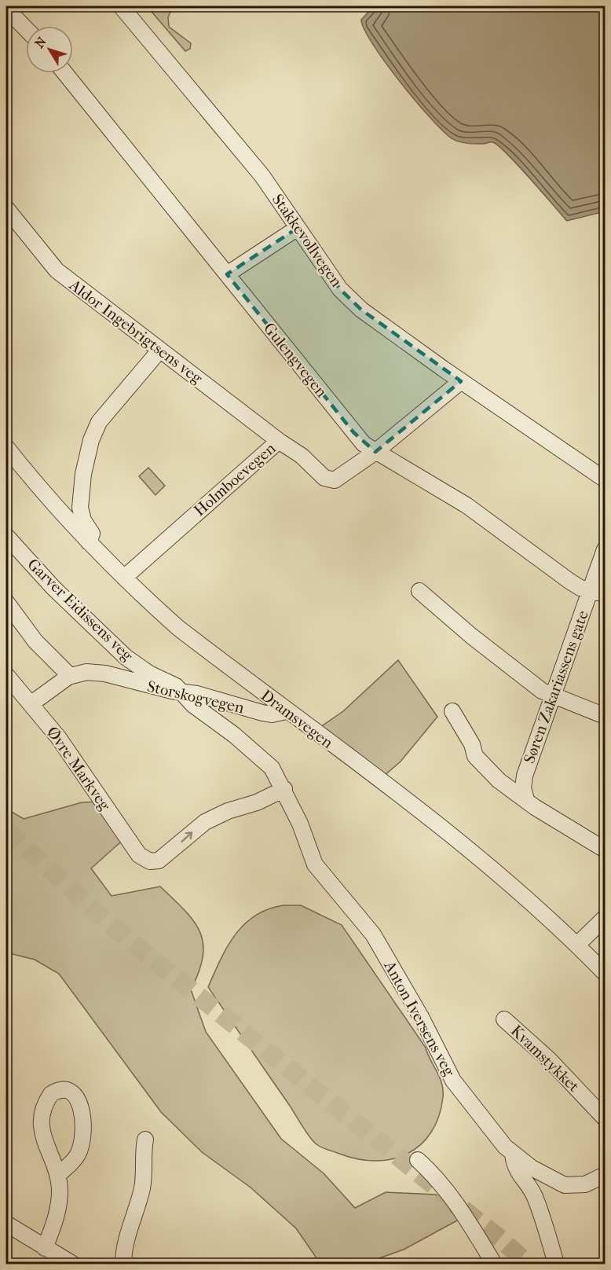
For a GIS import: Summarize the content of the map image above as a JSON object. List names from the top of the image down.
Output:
{
  "streets": {
    "street": [
      "Stakkevollvegen",
      "Aldor Ingebrigtsens veg",
      "Gulengvegen",
      "Holmboevegen",
      "Garver Eidissens veg",
      "Søren Zakariassens gate",
      "Storskogvegen",
      "Dramsvegen",
      "Øvre Markveg",
      "Anton Iversens veg",
      "Kvamstykket"
    ]
  },
  "crossings": [
    ["Stakkevollvegen", "Holmboevegen"],
    ["Aldor Ingebrigtsens veg", "Holmboevegen"],
    ["Gulengvegen", "Holmboevegen"],
    ["Gulengvegen", "Søren Zakariassens gate"],
    ["Holmboevegen", "Dramsvegen"],
    ["Garver Eidissens veg", "Storskogvegen"],
    ["Garver Eidissens veg", "Øvre Markveg"],
    ["Garver Eidissens veg", "Anton Iversens veg"],
    ["Storskogvegen", "Dramsvegen"],
    ["Storskogvegen", "Øvre Markveg"],
    ["Øvre Markveg", "Anton Iversens veg"]
  ],
  "north": "top left"
}
